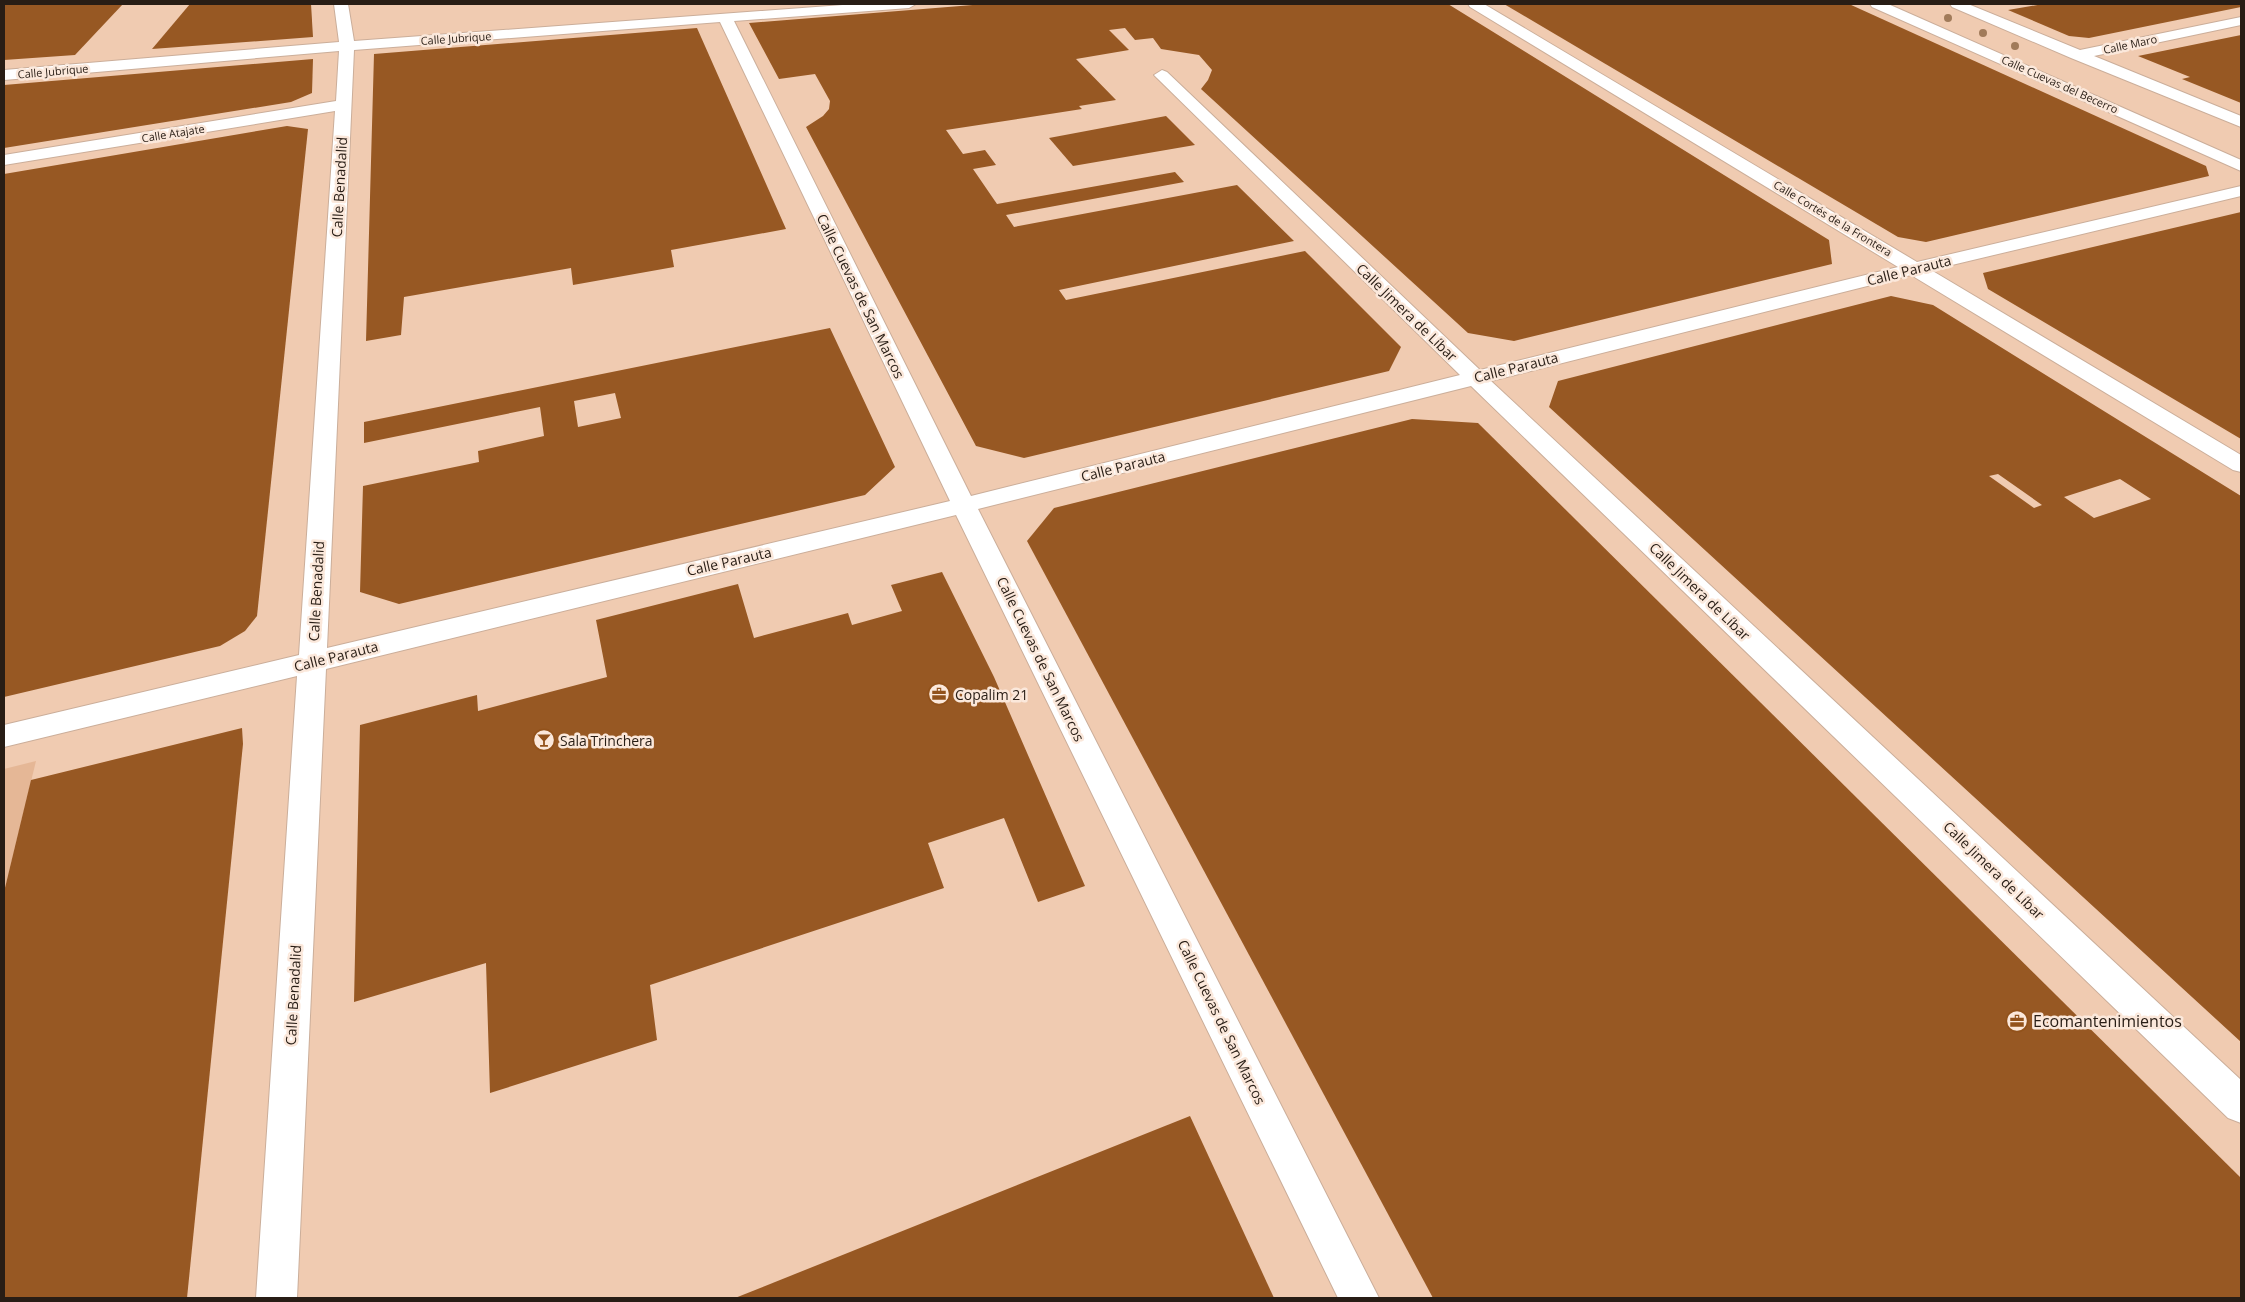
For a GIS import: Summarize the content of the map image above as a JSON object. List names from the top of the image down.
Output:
{
  "streets": {
    "street": [
      "Calle Jubrique",
      "Calle Maro",
      "Calle Cuevas del Becerro",
      "Calle Atajate",
      "Calle Benadalid",
      "Calle Cortés de la Frontera",
      "Calle Parauta",
      "Calle Cuevas de San Marcos",
      "Calle Jimera de Líbar"
    ]
  },
  "crossings": [
    ["Calle Jubrique", "Calle Benadalid"],
    ["Calle Jubrique", "Calle Cuevas de San Marcos"],
    ["Calle Maro", "Calle Cuevas del Becerro"],
    ["Calle Atajate", "Calle Benadalid"],
    ["Calle Benadalid", "Calle Parauta"],
    ["Calle Cortés de la Frontera", "Calle Parauta"],
    ["Calle Parauta", "Calle Cuevas de San Marcos"],
    ["Calle Parauta", "Calle Jimera de Líbar"]
  ],
  "places": {
    "office": ["Copalim 21", "Ecomantenimientos"],
    "bar": ["Sala Trinchera"]
  }
}
